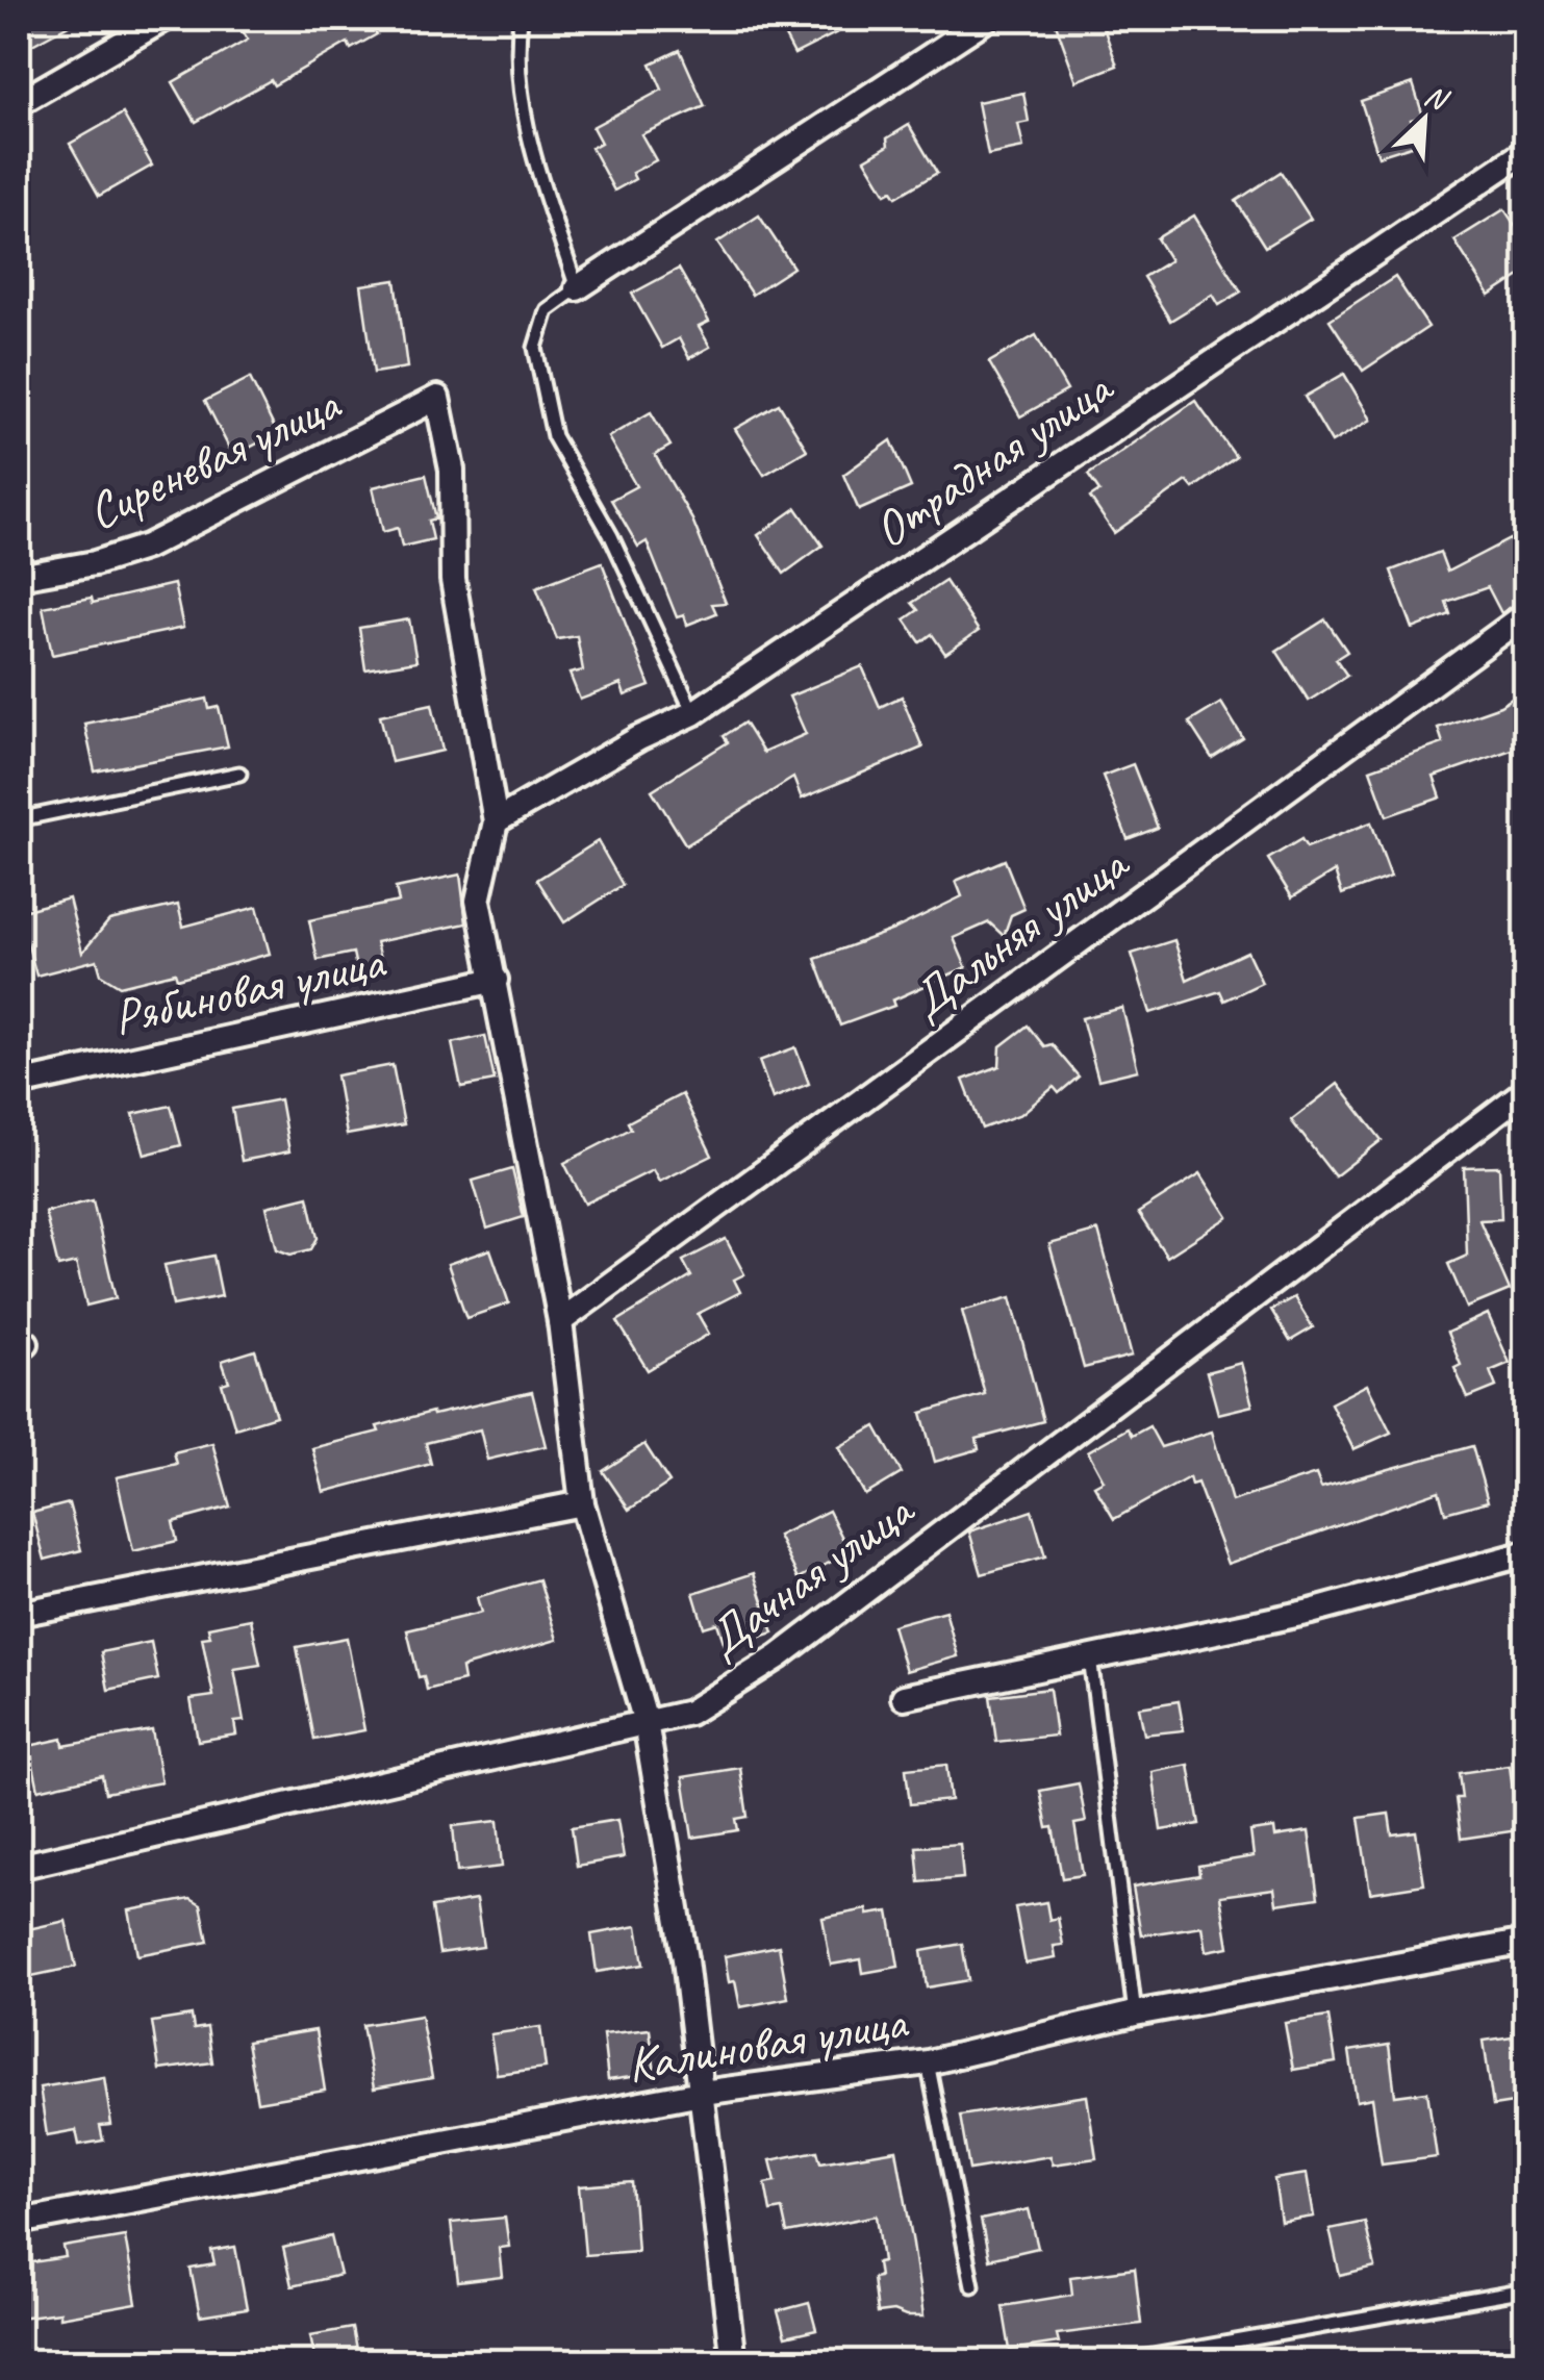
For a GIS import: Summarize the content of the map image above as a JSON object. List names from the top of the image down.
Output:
{
  "streets": {
    "street": [
      "Сиреневая улица",
      "Отрадная улица",
      "Дальняя улица",
      "Рябиновая улица",
      "Дачная улица",
      "Калиновая улица"
    ]
  },
  "crossings": [
    ["Сиреневая улица", "Отрадная улица"]
  ],
  "north": "top right"
}
